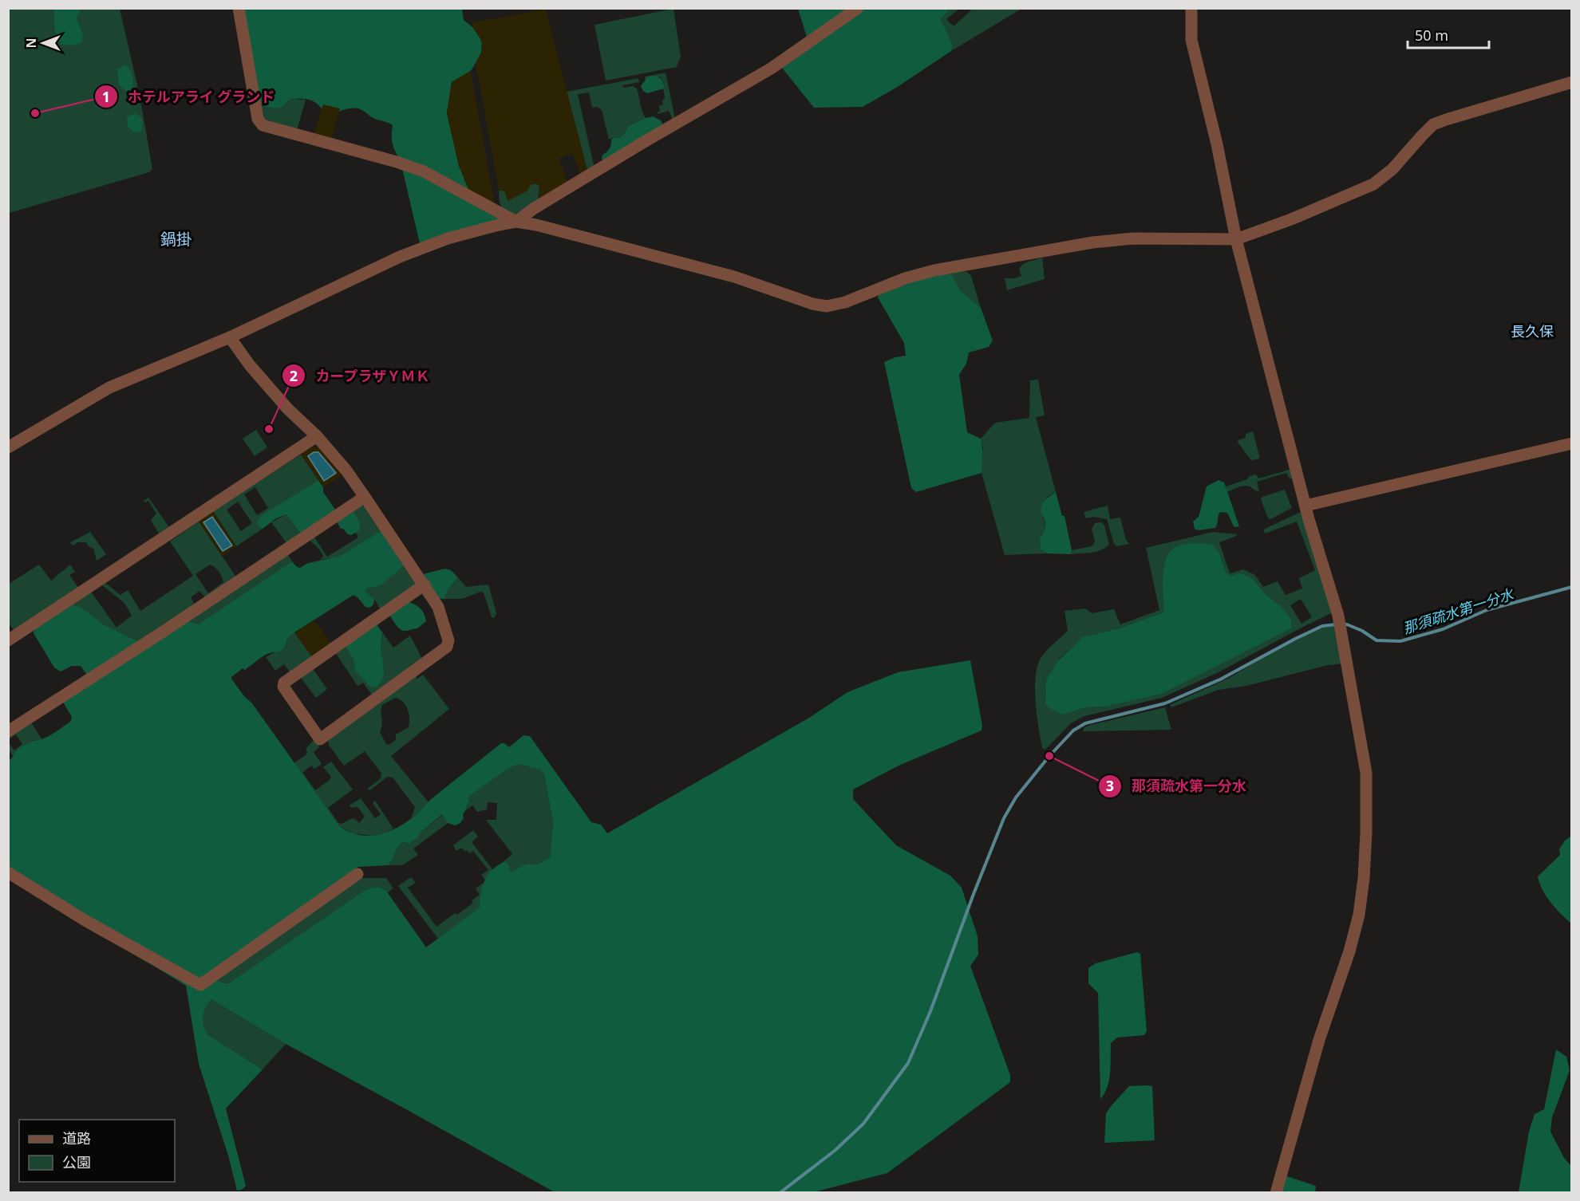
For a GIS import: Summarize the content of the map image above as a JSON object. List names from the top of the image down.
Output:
{
  "districts": ["鍋掛", "長久保"],
  "water": ["那須疏水第一分水"],
  "places": ["ホテルアライ グランド", "カープラザＹＭＫ", "那須疏水第一分水"],
  "legend": ["道路", "公園"],
  "scale_bar": "50 m",
  "north": "left"
}
